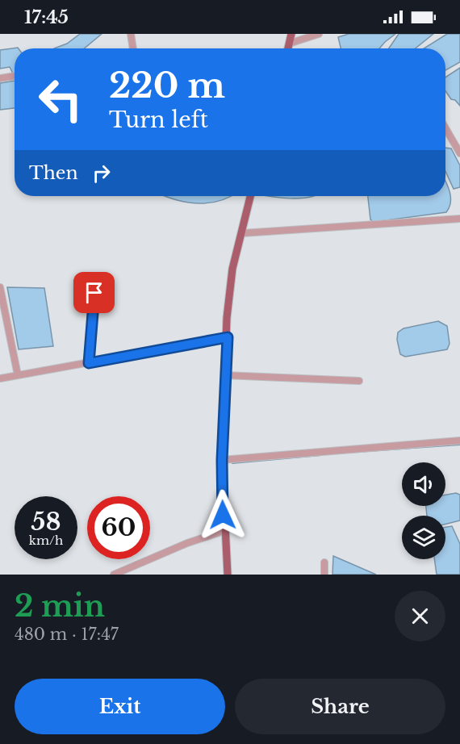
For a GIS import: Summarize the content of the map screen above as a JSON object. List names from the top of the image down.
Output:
{
  "page": {
    "status": "17:45",
    "turn": ["220 m", "Turn left"],
    "then": "Then",
    "speed": "58 km/h",
    "limit": "60",
    "heading": ["2 min", "480 m · 17:47"],
    "buttons": ["Exit", "Share"]
  }
}
